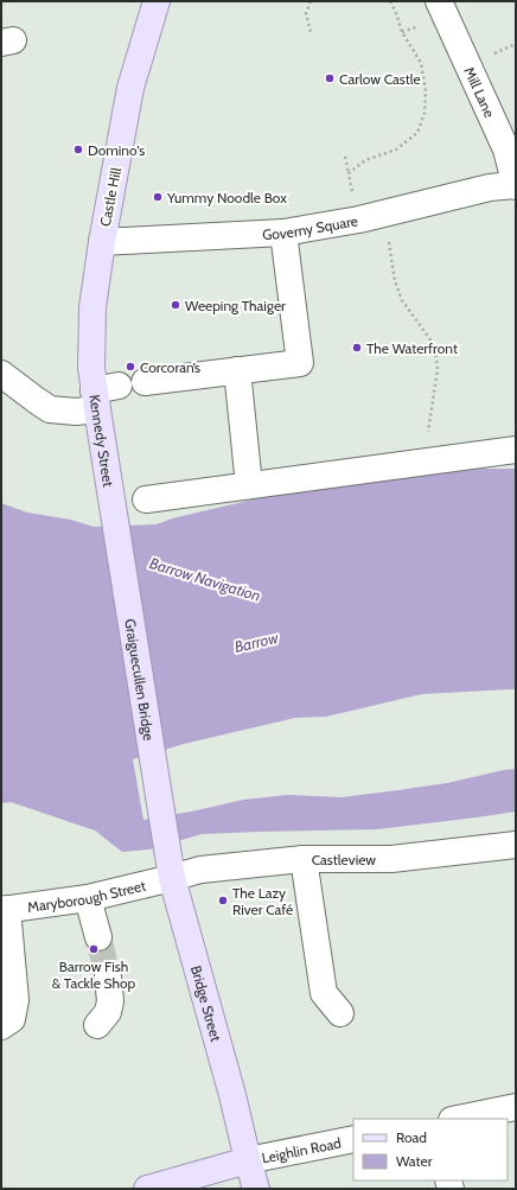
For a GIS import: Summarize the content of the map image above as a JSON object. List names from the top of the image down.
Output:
{
  "streets": {
    "main road": [
      "Castle Hill",
      "Kennedy Street",
      "Graiguecullen Bridge",
      "Bridge Street"
    ],
    "street": [
      "Mill Lane",
      "Governy Square",
      "Castleview",
      "Maryborough Street",
      "Leighlin Road"
    ]
  },
  "crossings": [
    ["Mill Lane", "Governy Square"],
    ["Castle Hill", "Governy Square"],
    ["Castle Hill", "Kennedy Street"],
    ["Kennedy Street", "Graiguecullen Bridge"],
    ["Graiguecullen Bridge", "Bridge Street"],
    ["Castleview", "Maryborough Street"],
    ["Castleview", "Bridge Street"],
    ["Maryborough Street", "Bridge Street"],
    ["Bridge Street", "Leighlin Road"]
  ],
  "water": ["Barrow Navigation", "Barrow"],
  "places": [
    "Carlow Castle",
    "Domino's",
    "Yummy Noodle Box",
    "Weeping Thaiger",
    "The Waterfront",
    "Corcoran’s",
    "The Lazy River Café",
    "Barrow Fish & Tackle Shop"
  ],
  "legend": ["Road", "Water"]
}
